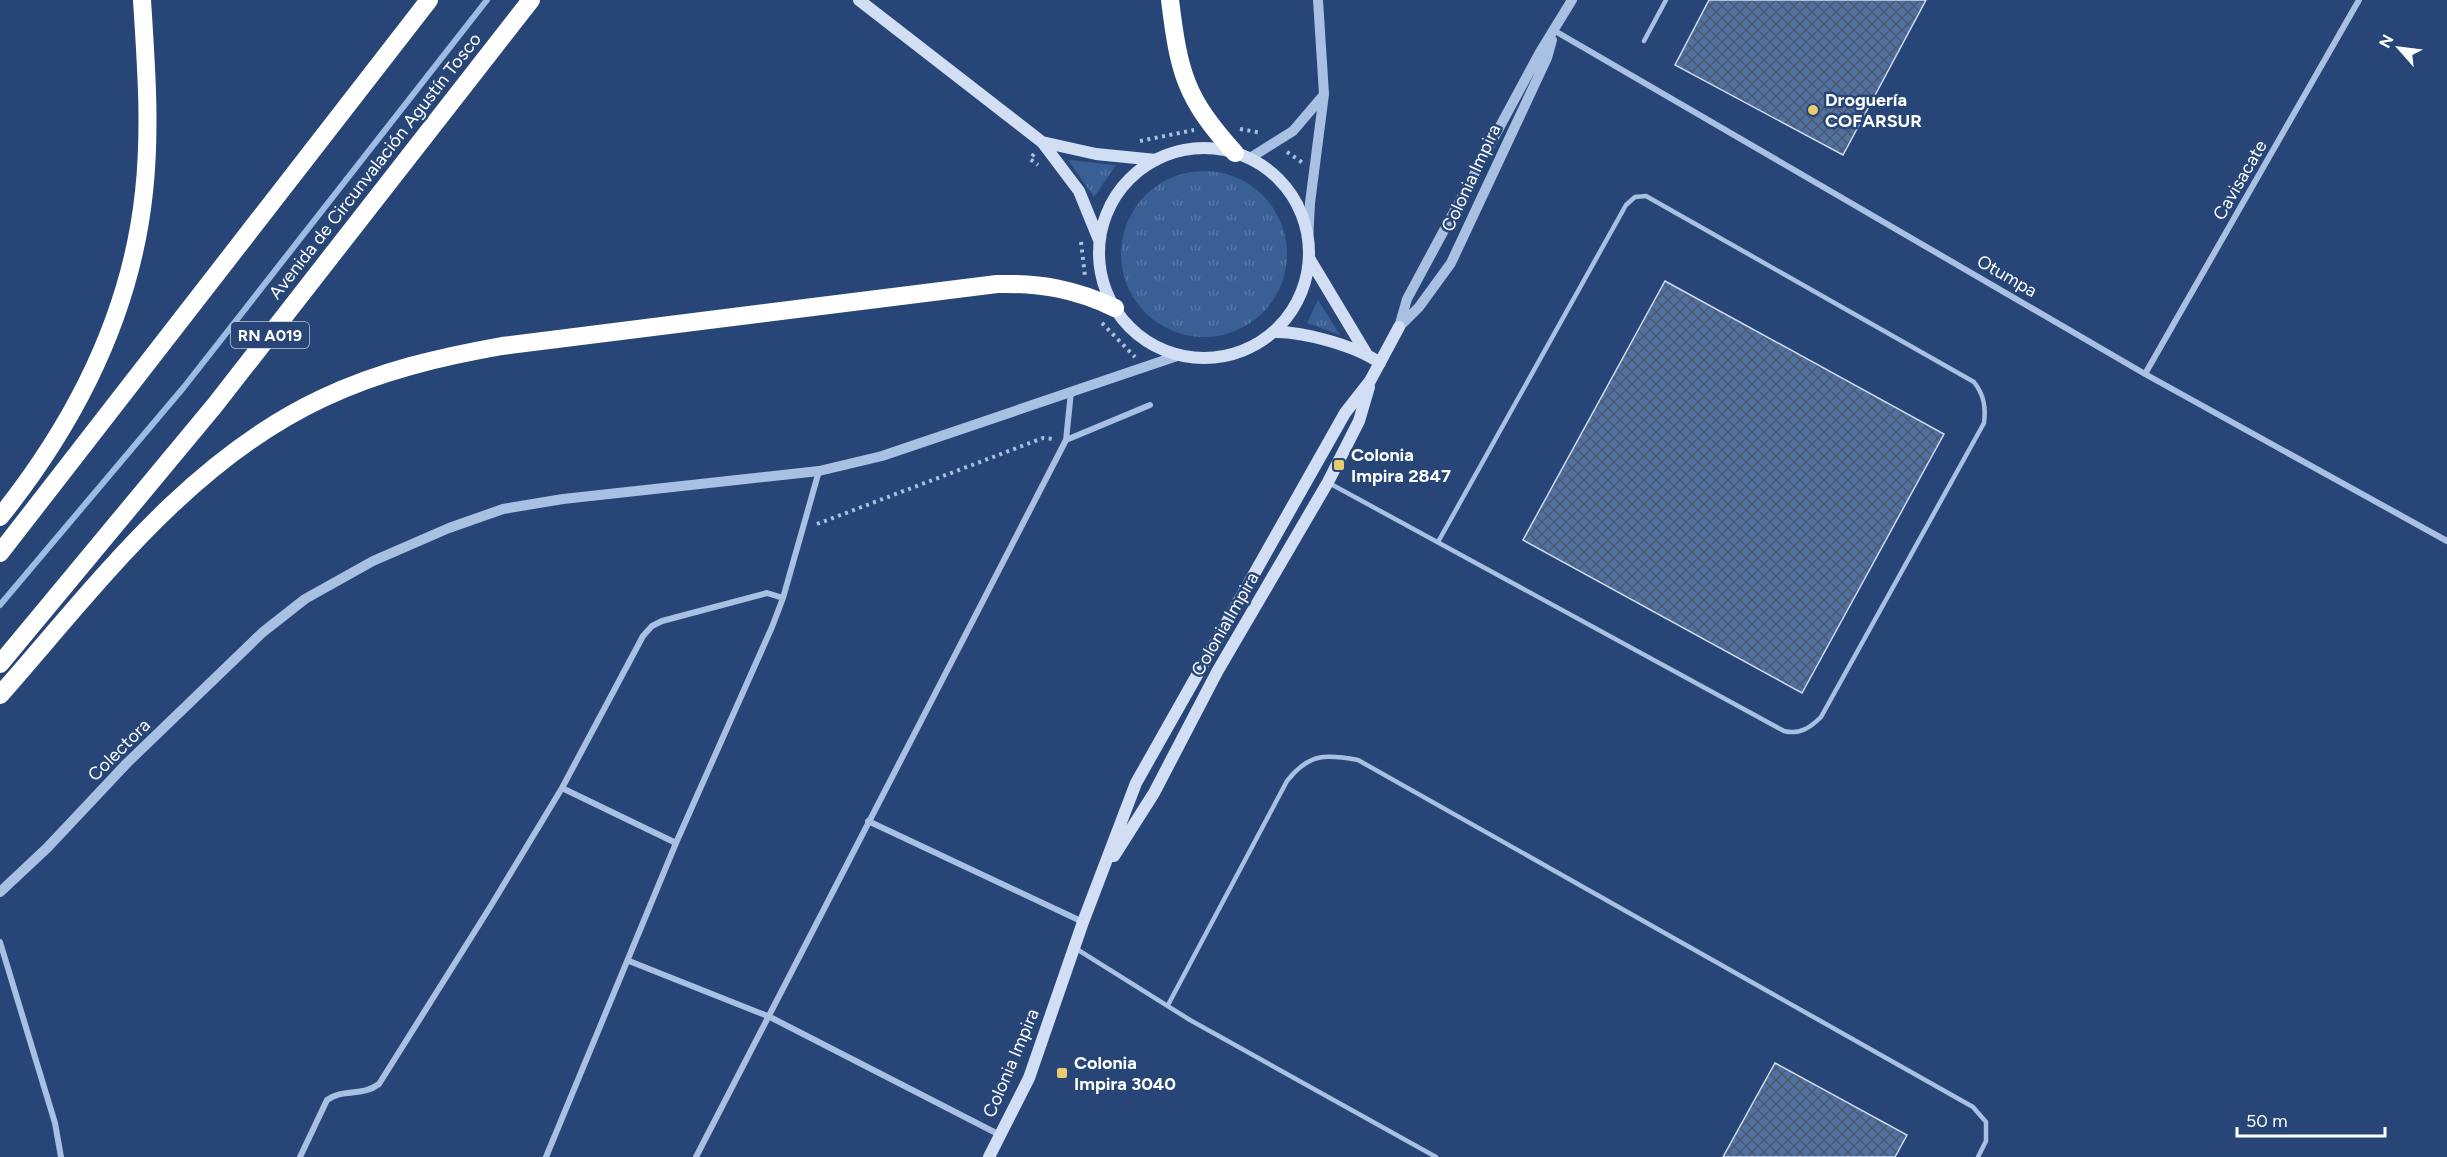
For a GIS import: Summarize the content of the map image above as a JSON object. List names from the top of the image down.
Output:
{
  "streets": {
    "highway": ["Avenida de Circunvalación Agustín Tosco", "RN A019"],
    "main road": ["Colonia Impira"],
    "street": ["Cavisacate", "Otumpa", "Colectora"]
  },
  "crossings": [
    ["Colonia Impira", "Otumpa"],
    ["Cavisacate", "Otumpa"]
  ],
  "places": {
    "other": ["Droguería COFARSUR"],
    "transit": ["Colonia Impira 2847", "Colonia Impira 3040"]
  },
  "scale_bar": "50 m",
  "north": "top left"
}
